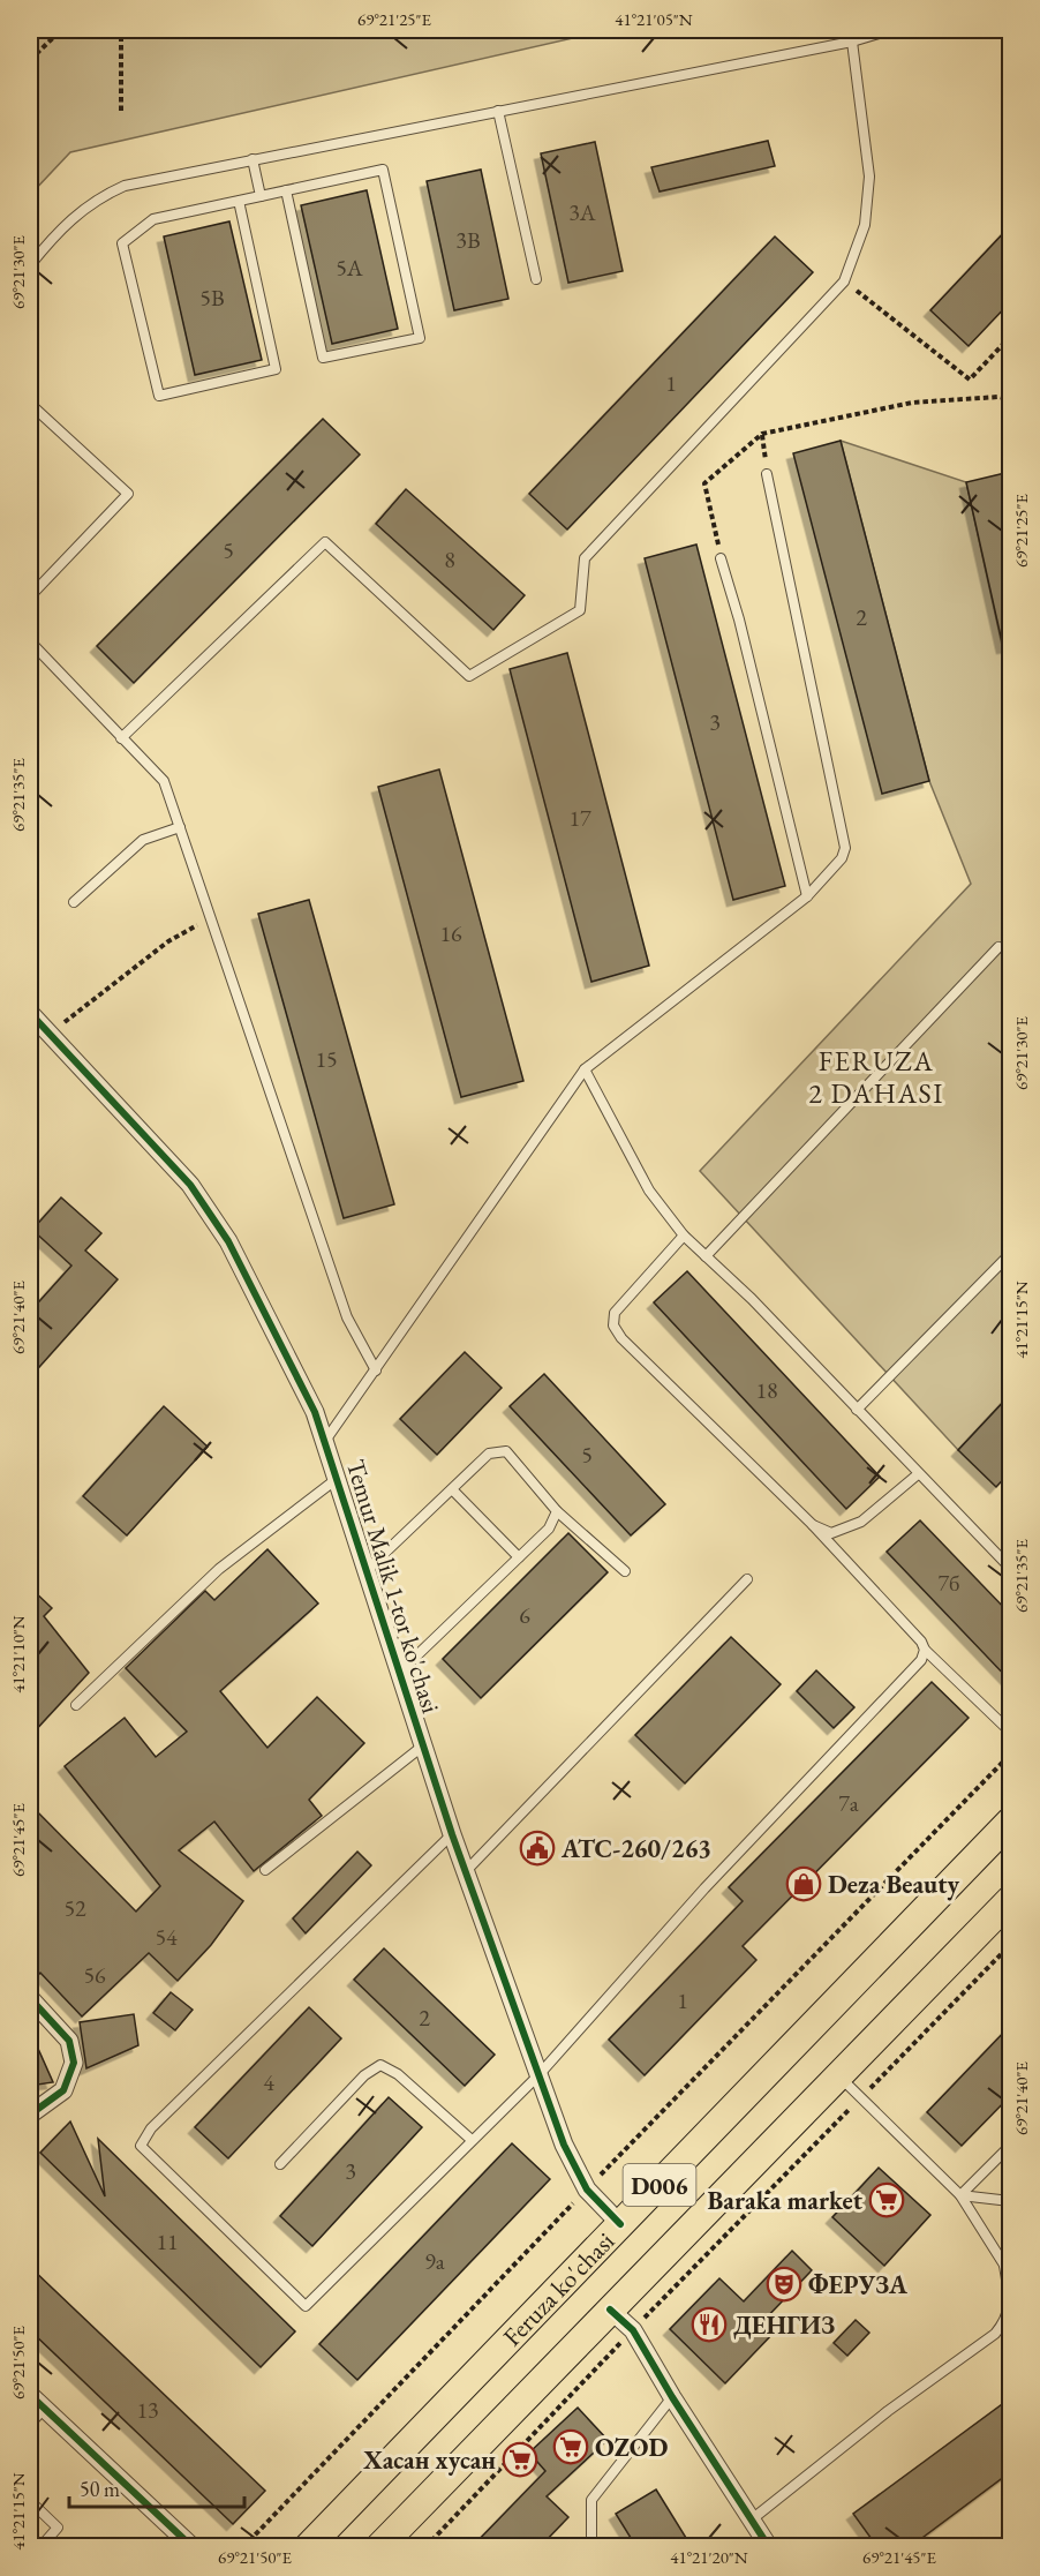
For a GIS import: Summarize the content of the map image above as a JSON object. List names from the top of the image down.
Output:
{
  "streets": {
    "main road": ["D006", "Feruza ko'chasi"],
    "street": ["Temur Malik 1-tor ko'chasi"]
  },
  "crossings": [
    ["Temur Malik 1-tor ko'chasi", "Feruza ko'chasi"]
  ],
  "districts": ["FERUZA 2 DAHASI"],
  "places": {
    "public building": ["АТС-260/263"],
    "shop": ["Deza Beauty"],
    "supermarket": ["Baraka market", "OZOD", "Хасан хусан"],
    "theatre": ["ФЕРУЗА"],
    "restaurant": ["ДЕНГИЗ"]
  },
  "house_numbers": [
    "3A",
    "3B",
    "5A",
    "5B",
    "1",
    "5",
    "8",
    "2",
    "3",
    "17",
    "16",
    "15",
    "18",
    "5",
    "7б",
    "6",
    "7а",
    "52",
    "54",
    "56",
    "1",
    "2",
    "4",
    "3",
    "11",
    "9a",
    "13"
  ],
  "scale_bar": "50 m",
  "coordinates": [
    "69°21'25\"E",
    "41°21'05\"N",
    "69°21'30\"E",
    "69°21'35\"E",
    "69°21'40\"E",
    "41°21'15\"N",
    "41°21'10\"N",
    "69°21'45\"E",
    "69°21'50\"E",
    "41°21'20\"N"
  ]
}
